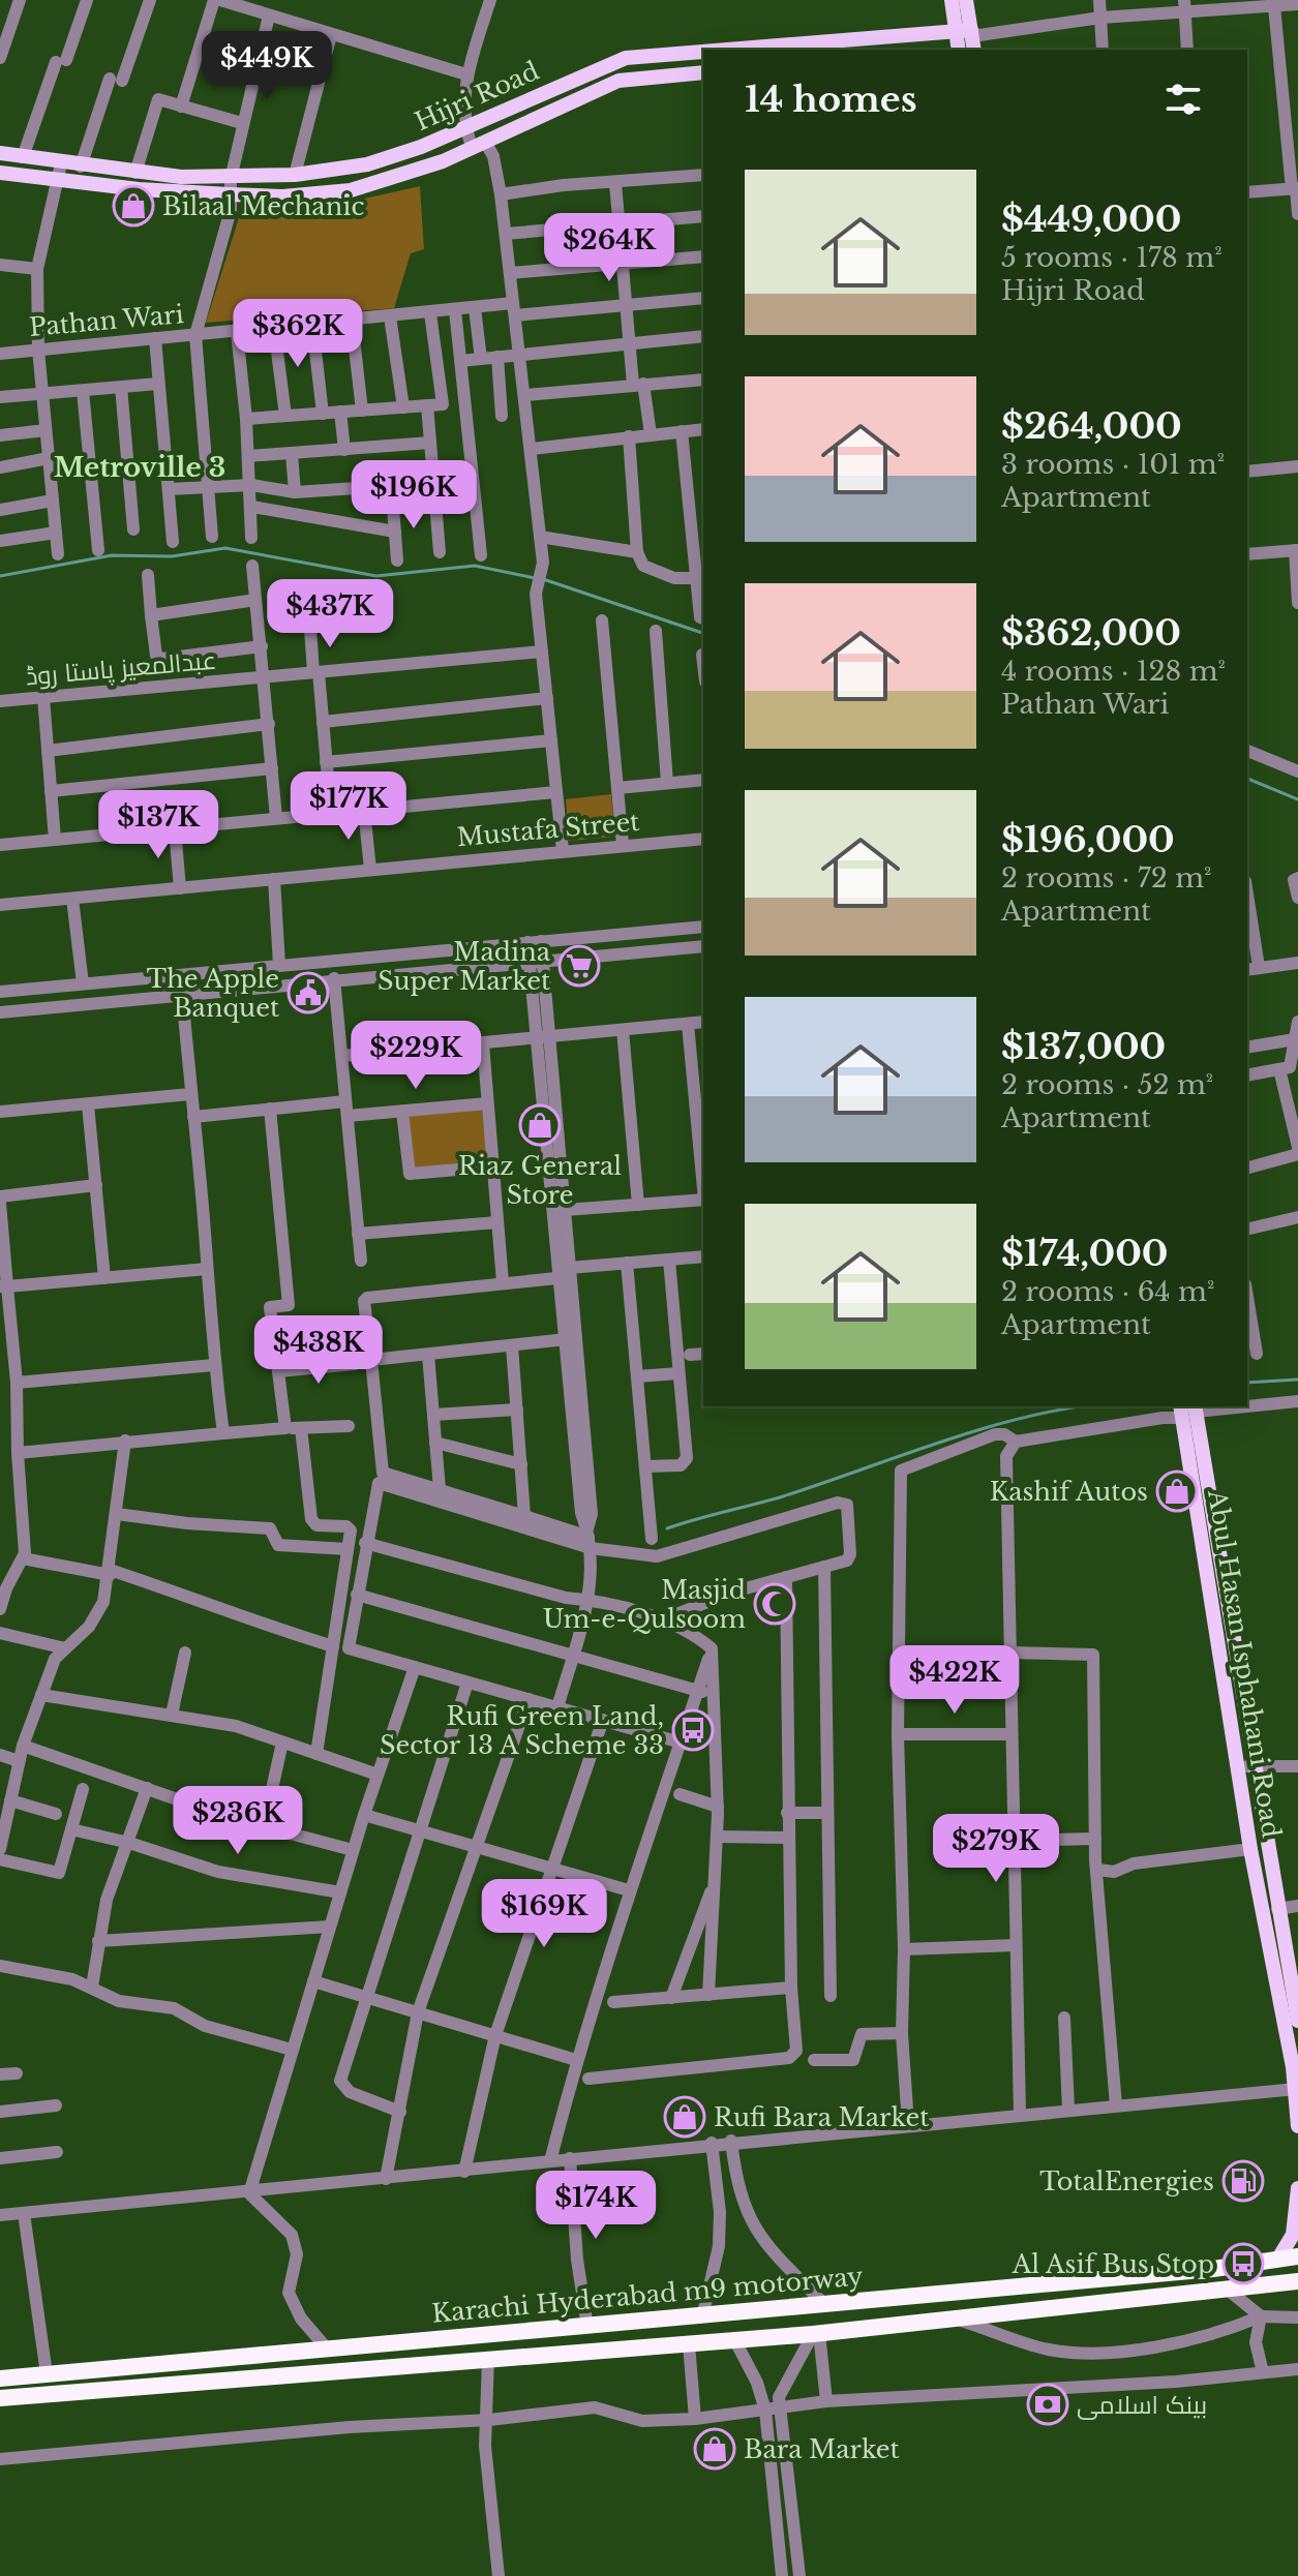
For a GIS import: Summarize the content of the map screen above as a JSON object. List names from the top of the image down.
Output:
{
  "streets": {
    "highway": ["Karachi Hyderabad m9 motorway"],
    "main road": ["Hijri Road", "Abul Hasan Isphahani Road"],
    "street": ["Pathan Wari", "عبدالمعیز پاستا روڈ", "Mustafa Street"]
  },
  "districts": ["Metroville 3"],
  "places": {
    "shop": [
      "Bilaal Mechanic",
      "Riaz General Store",
      "Kashif Autos",
      "Rufi Bara Market",
      "Bara Market"
    ],
    "supermarket": ["Madina Super Market"],
    "public building": ["The Apple Banquet"],
    "mosque": ["Masjid Um-e-Qulsoom"],
    "bus stop": ["Rufi Green Land, Sector 13 A Scheme 33", "Al Asif Bus Stop"],
    "fuel station": ["TotalEnergies"],
    "bank": ["بینک اسلامی"]
  },
  "page": {
    "price": [
      "$449K",
      "$264K",
      "$362K",
      "$196K",
      "$437K",
      "$177K",
      "$137K",
      "$229K",
      "$438K",
      "$422K",
      "$236K",
      "$279K",
      "$169K",
      "$174K"
    ],
    "heading": "14 homes",
    "list": [
      {
        "name": "$449,000",
        "note": "5 rooms · 178 m² · Hijri Road"
      },
      {
        "name": "$264,000",
        "note": "3 rooms · 101 m² · Apartment"
      },
      {
        "name": "$362,000",
        "note": "4 rooms · 128 m² · Pathan Wari"
      },
      {
        "name": "$196,000",
        "note": "2 rooms · 72 m² · Apartment"
      },
      {
        "name": "$137,000",
        "note": "2 rooms · 52 m² · Apartment"
      },
      {
        "name": "$174,000",
        "note": "2 rooms · 64 m² · Apartment"
      }
    ]
  }
}
